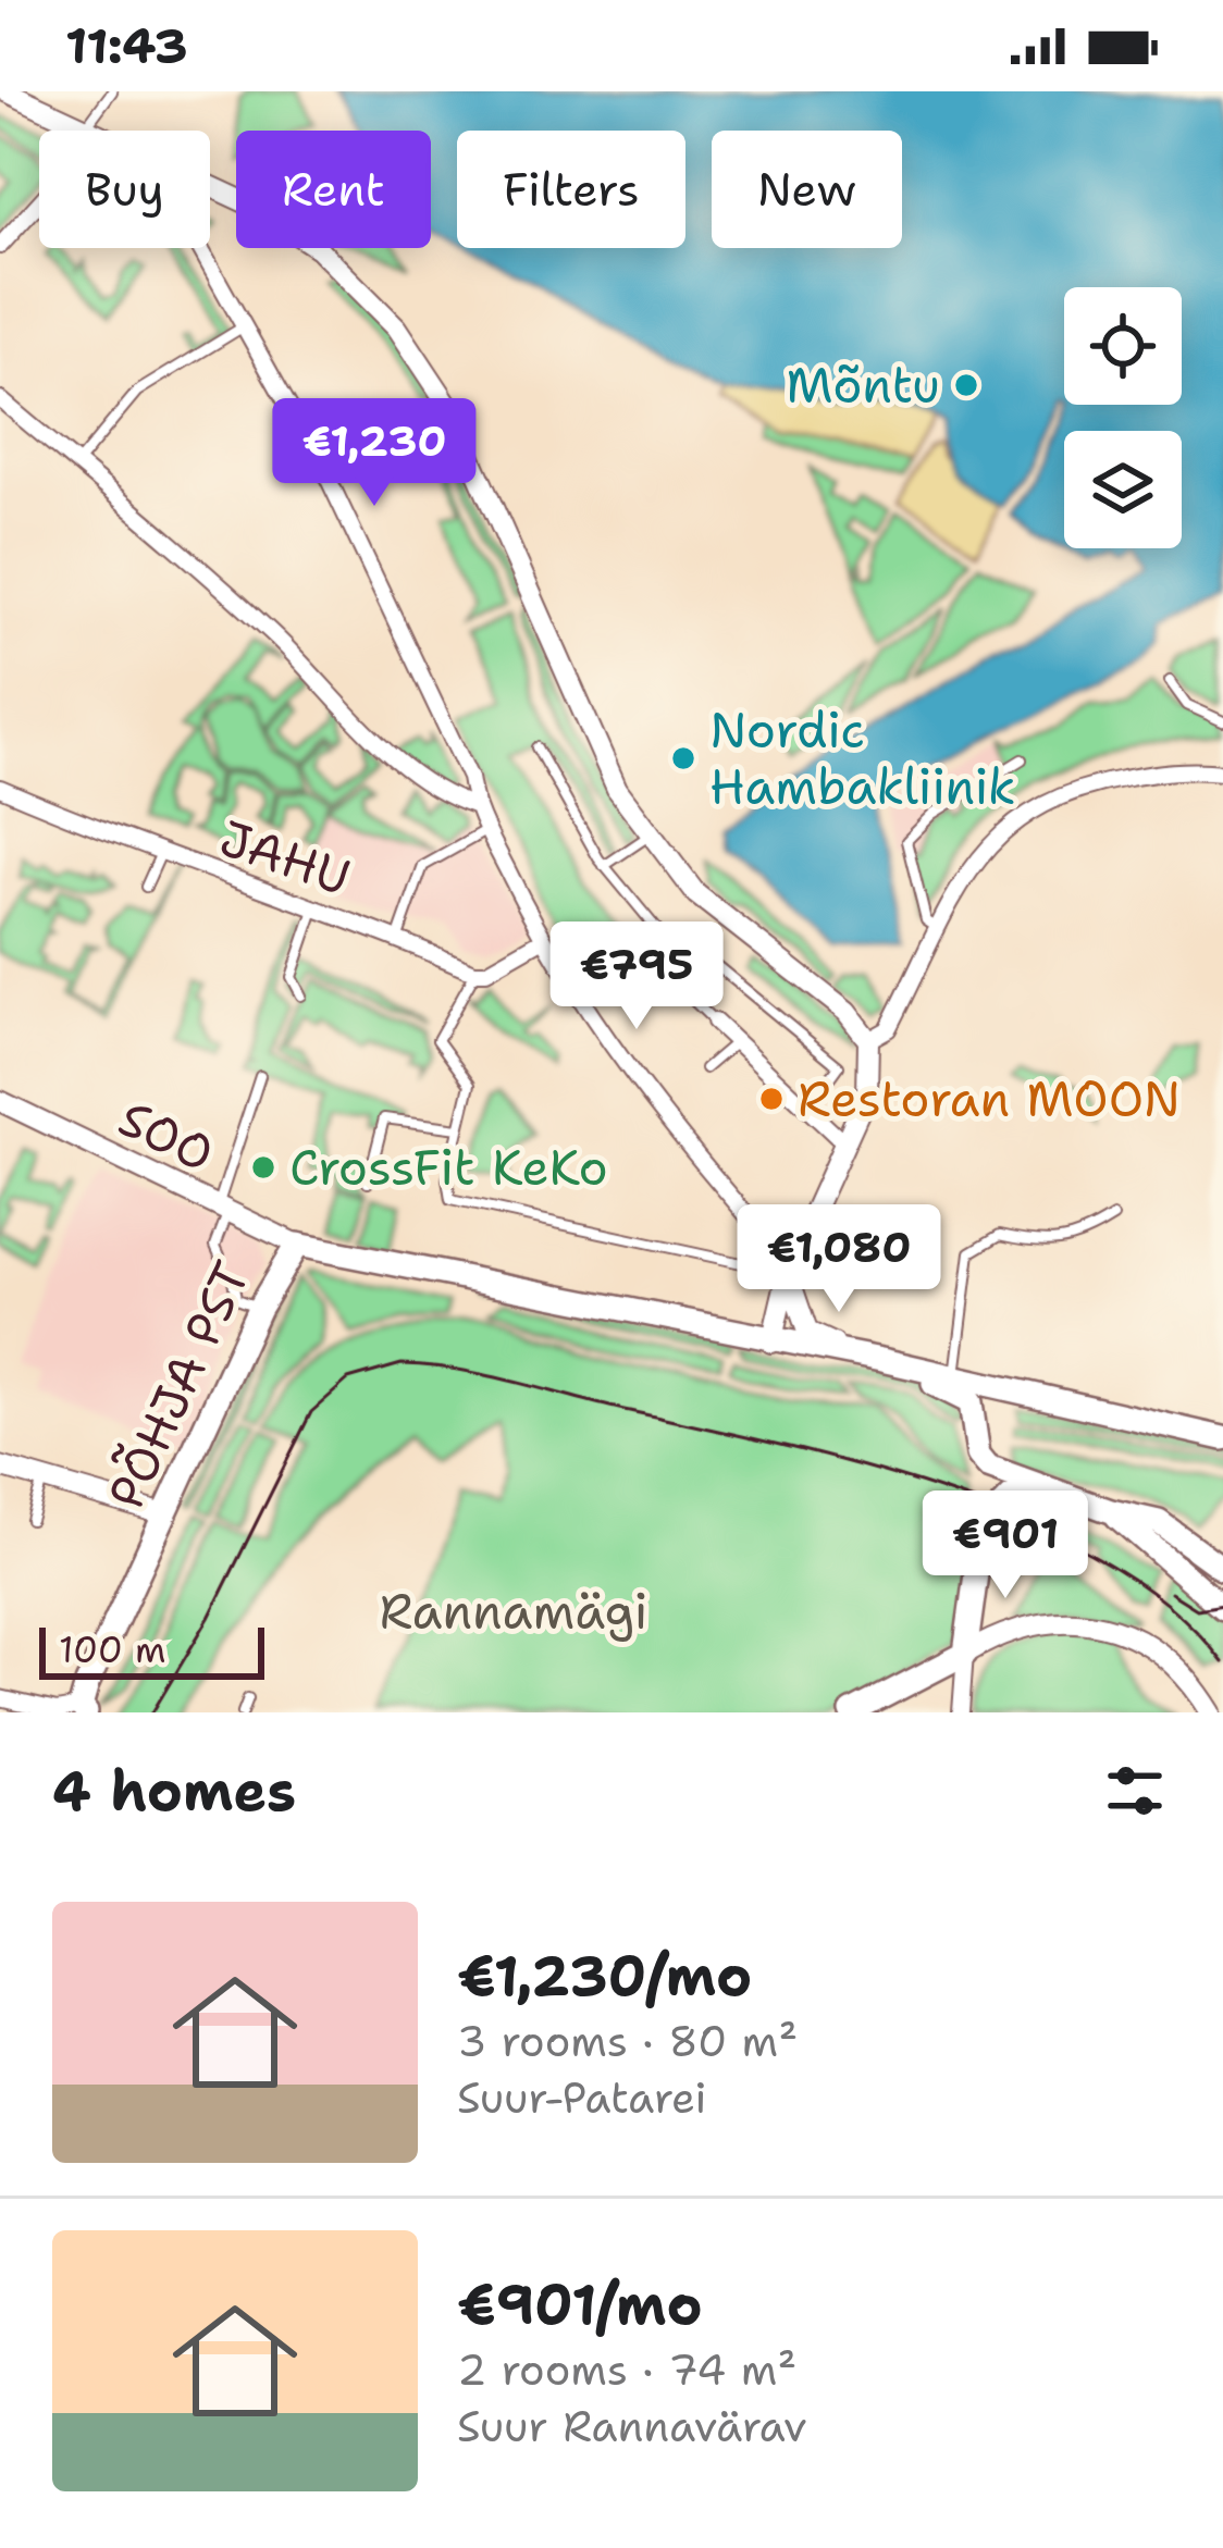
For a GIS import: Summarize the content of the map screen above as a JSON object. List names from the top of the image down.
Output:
{
  "streets": {
    "main road": ["PÕHJA PST"],
    "street": ["JAHU", "SOO"]
  },
  "crossings": [
    ["SOO", "PÕHJA PST"]
  ],
  "parks": ["Rannamägi"],
  "places": [
    "Mõntu",
    "Nordic Hambakliinik",
    "Restoran MOON",
    "CrossFit KeKo"
  ],
  "scale_bar": "100 m",
  "page": {
    "status": "11:43",
    "chip": [
      "Buy",
      "Rent",
      "Filters",
      "New"
    ],
    "price": [
      "€1,230",
      "€795",
      "€1,080",
      "€901"
    ],
    "scale": "100 m",
    "heading": "4 homes",
    "list": [
      {
        "name": "€1,230/mo",
        "note": "3 rooms · 80 m² · Suur-Patarei"
      },
      {
        "name": "€901/mo",
        "note": "2 rooms · 74 m² · Suur Rannavärav"
      }
    ]
  }
}
